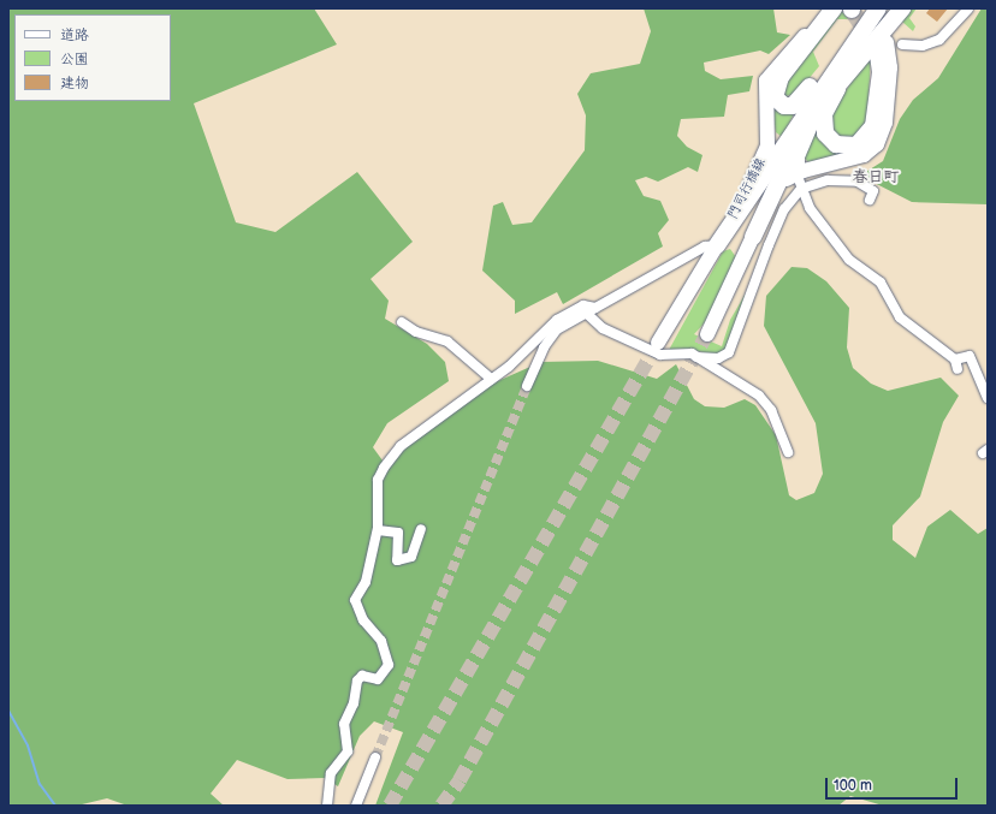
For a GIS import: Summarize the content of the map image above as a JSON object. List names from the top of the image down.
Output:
{
  "streets": {
    "main road": ["門司行橋線"]
  },
  "districts": ["春日町"],
  "legend": ["道路", "公園", "建物"],
  "scale_bar": "100 m"
}
